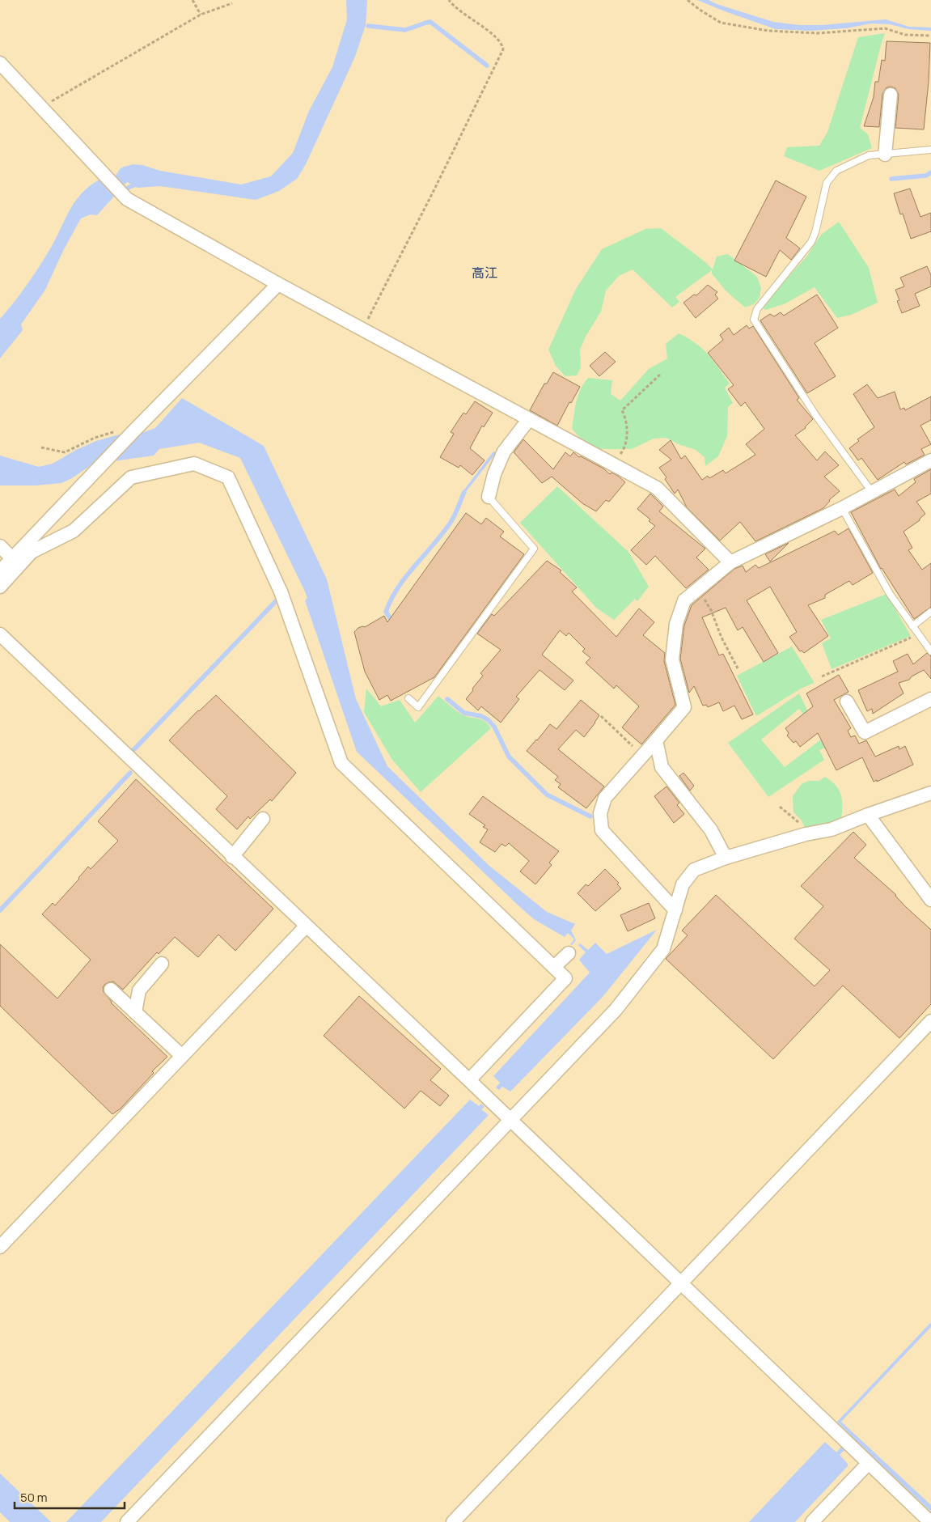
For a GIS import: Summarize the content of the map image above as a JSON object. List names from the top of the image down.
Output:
{
  "districts": ["高江"],
  "scale_bar": "50 m"
}
